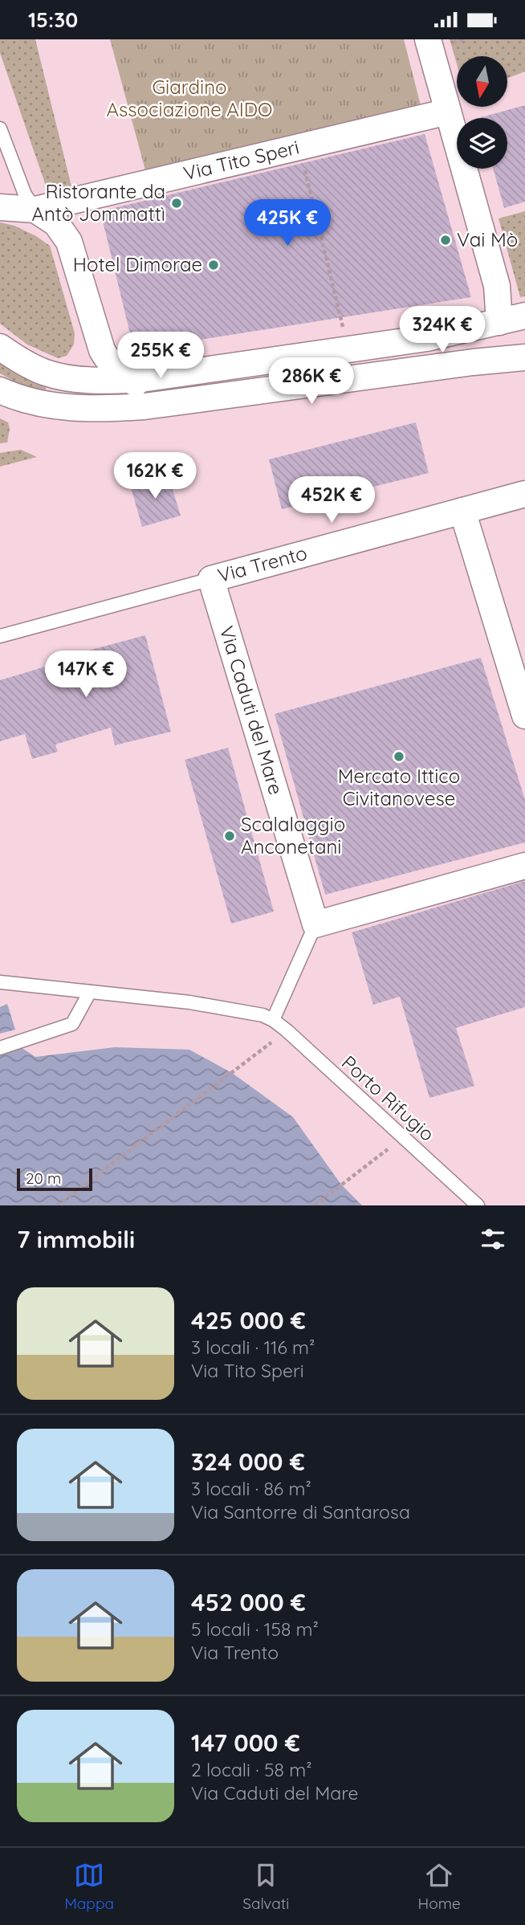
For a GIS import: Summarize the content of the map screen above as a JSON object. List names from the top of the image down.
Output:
{
  "streets": {
    "street": ["Via Tito Speri", "Via Trento", "Via Caduti del Mare"],
    "lane": ["Porto Rifugio"]
  },
  "crossings": [
    ["Via Trento", "Via Caduti del Mare"]
  ],
  "parks": ["Giardino Associazione AIDO"],
  "places": [
    "Ristorante da Antò Jommattì",
    "Vai Mò",
    "Hotel Dimorae",
    "Mercato Ittico Civitanovese",
    "Scalalaggio Anconetani"
  ],
  "scale_bar": "20 m",
  "north": "bottom",
  "page": {
    "status": "15:30",
    "price": [
      "425K €",
      "324K €",
      "255K €",
      "286K €",
      "162K €",
      "452K €",
      "147K €"
    ],
    "scale": "20 m",
    "heading": "7 immobili",
    "list": [
      {
        "name": "425 000 €",
        "note": "3 locali · 116 m² · Via Tito Speri"
      },
      {
        "name": "324 000 €",
        "note": "3 locali · 86 m² · Via Santorre di Santarosa"
      },
      {
        "name": "452 000 €",
        "note": "5 locali · 158 m² · Via Trento"
      },
      {
        "name": "147 000 €",
        "note": "2 locali · 58 m² · Via Caduti del Mare"
      }
    ],
    "tabs": ["Mappa", "Salvati", "Home"]
  }
}
